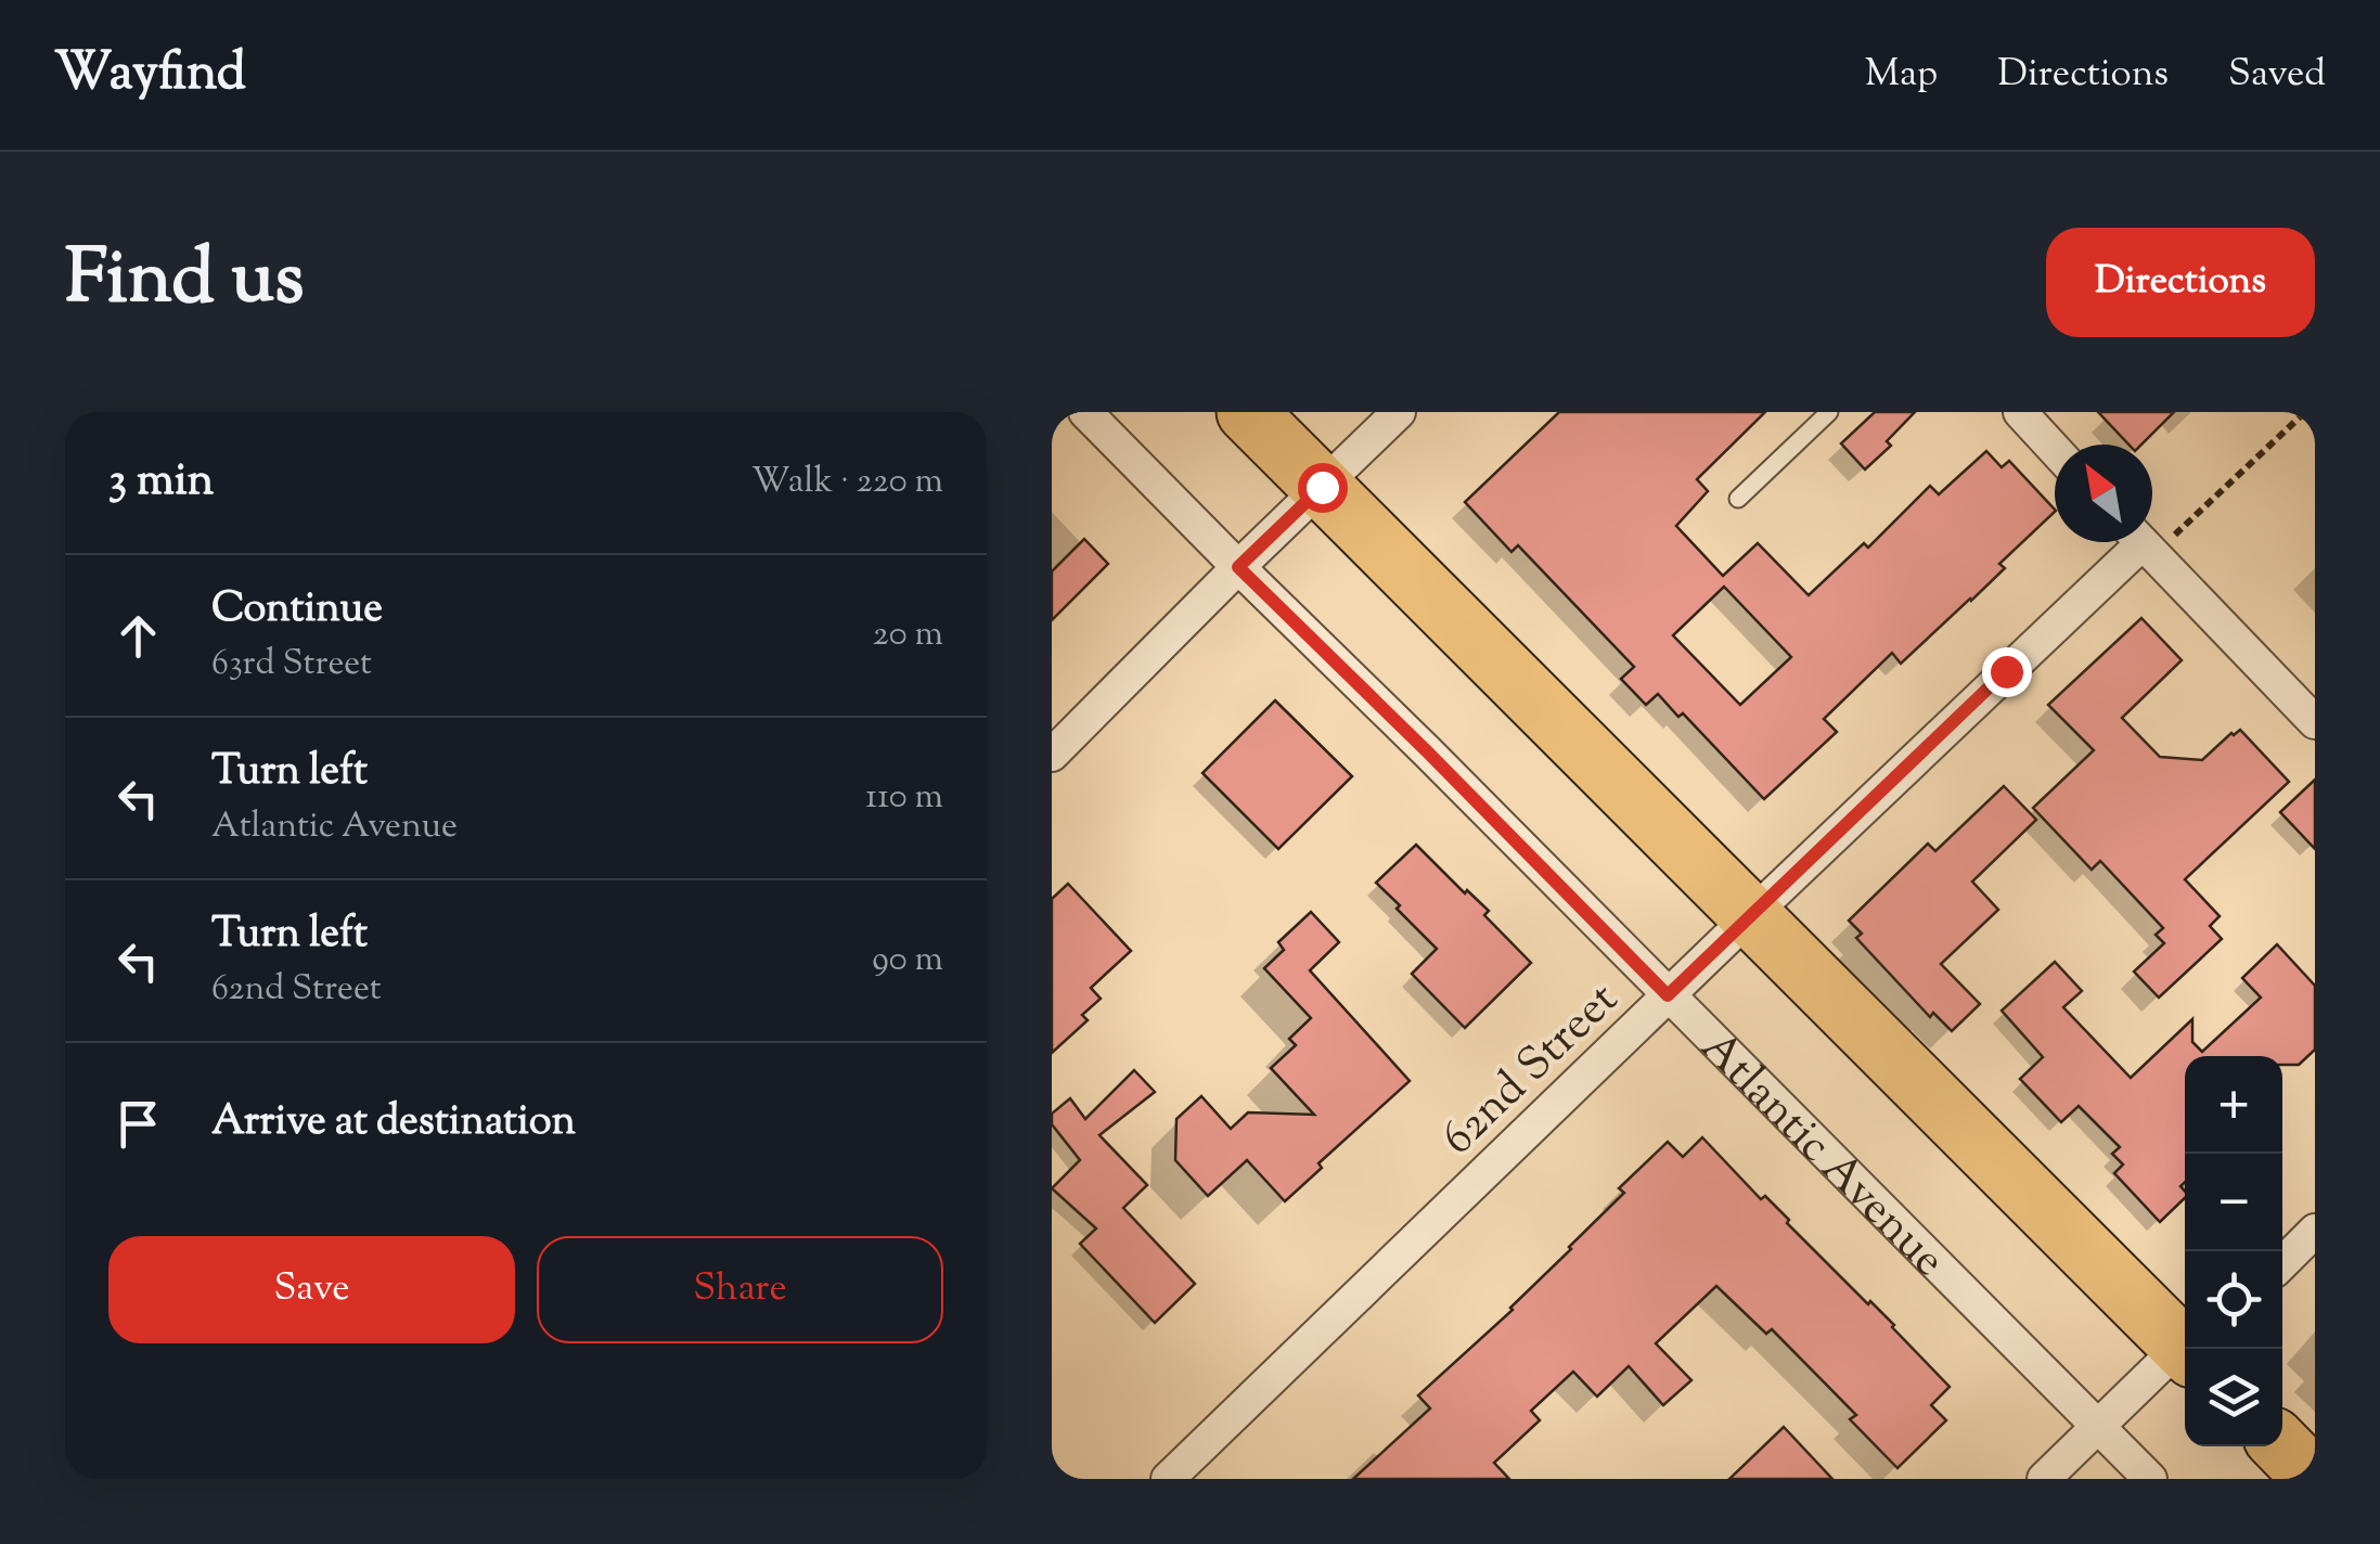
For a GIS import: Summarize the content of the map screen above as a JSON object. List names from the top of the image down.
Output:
{
  "streets": {
    "street": ["62nd Street", "Atlantic Avenue"]
  },
  "crossings": [
    ["62nd Street", "Atlantic Avenue"]
  ],
  "north": "top left",
  "page": {
    "header": "Wayfind",
    "nav": ["Map", "Directions", "Saved"],
    "title": "Find us",
    "buttons": [
      "Directions",
      ["Save", "Share"]
    ],
    "heading": ["3 min", "Walk · 220 m"],
    "list": [
      ["Continue", "63rd Street", "20 m"],
      ["Turn left", "Atlantic Avenue", "110 m"],
      ["Turn left", "62nd Street", "90 m"],
      "Arrive at destination"
    ],
    "map_buttons": ["+", "−"]
  }
}
